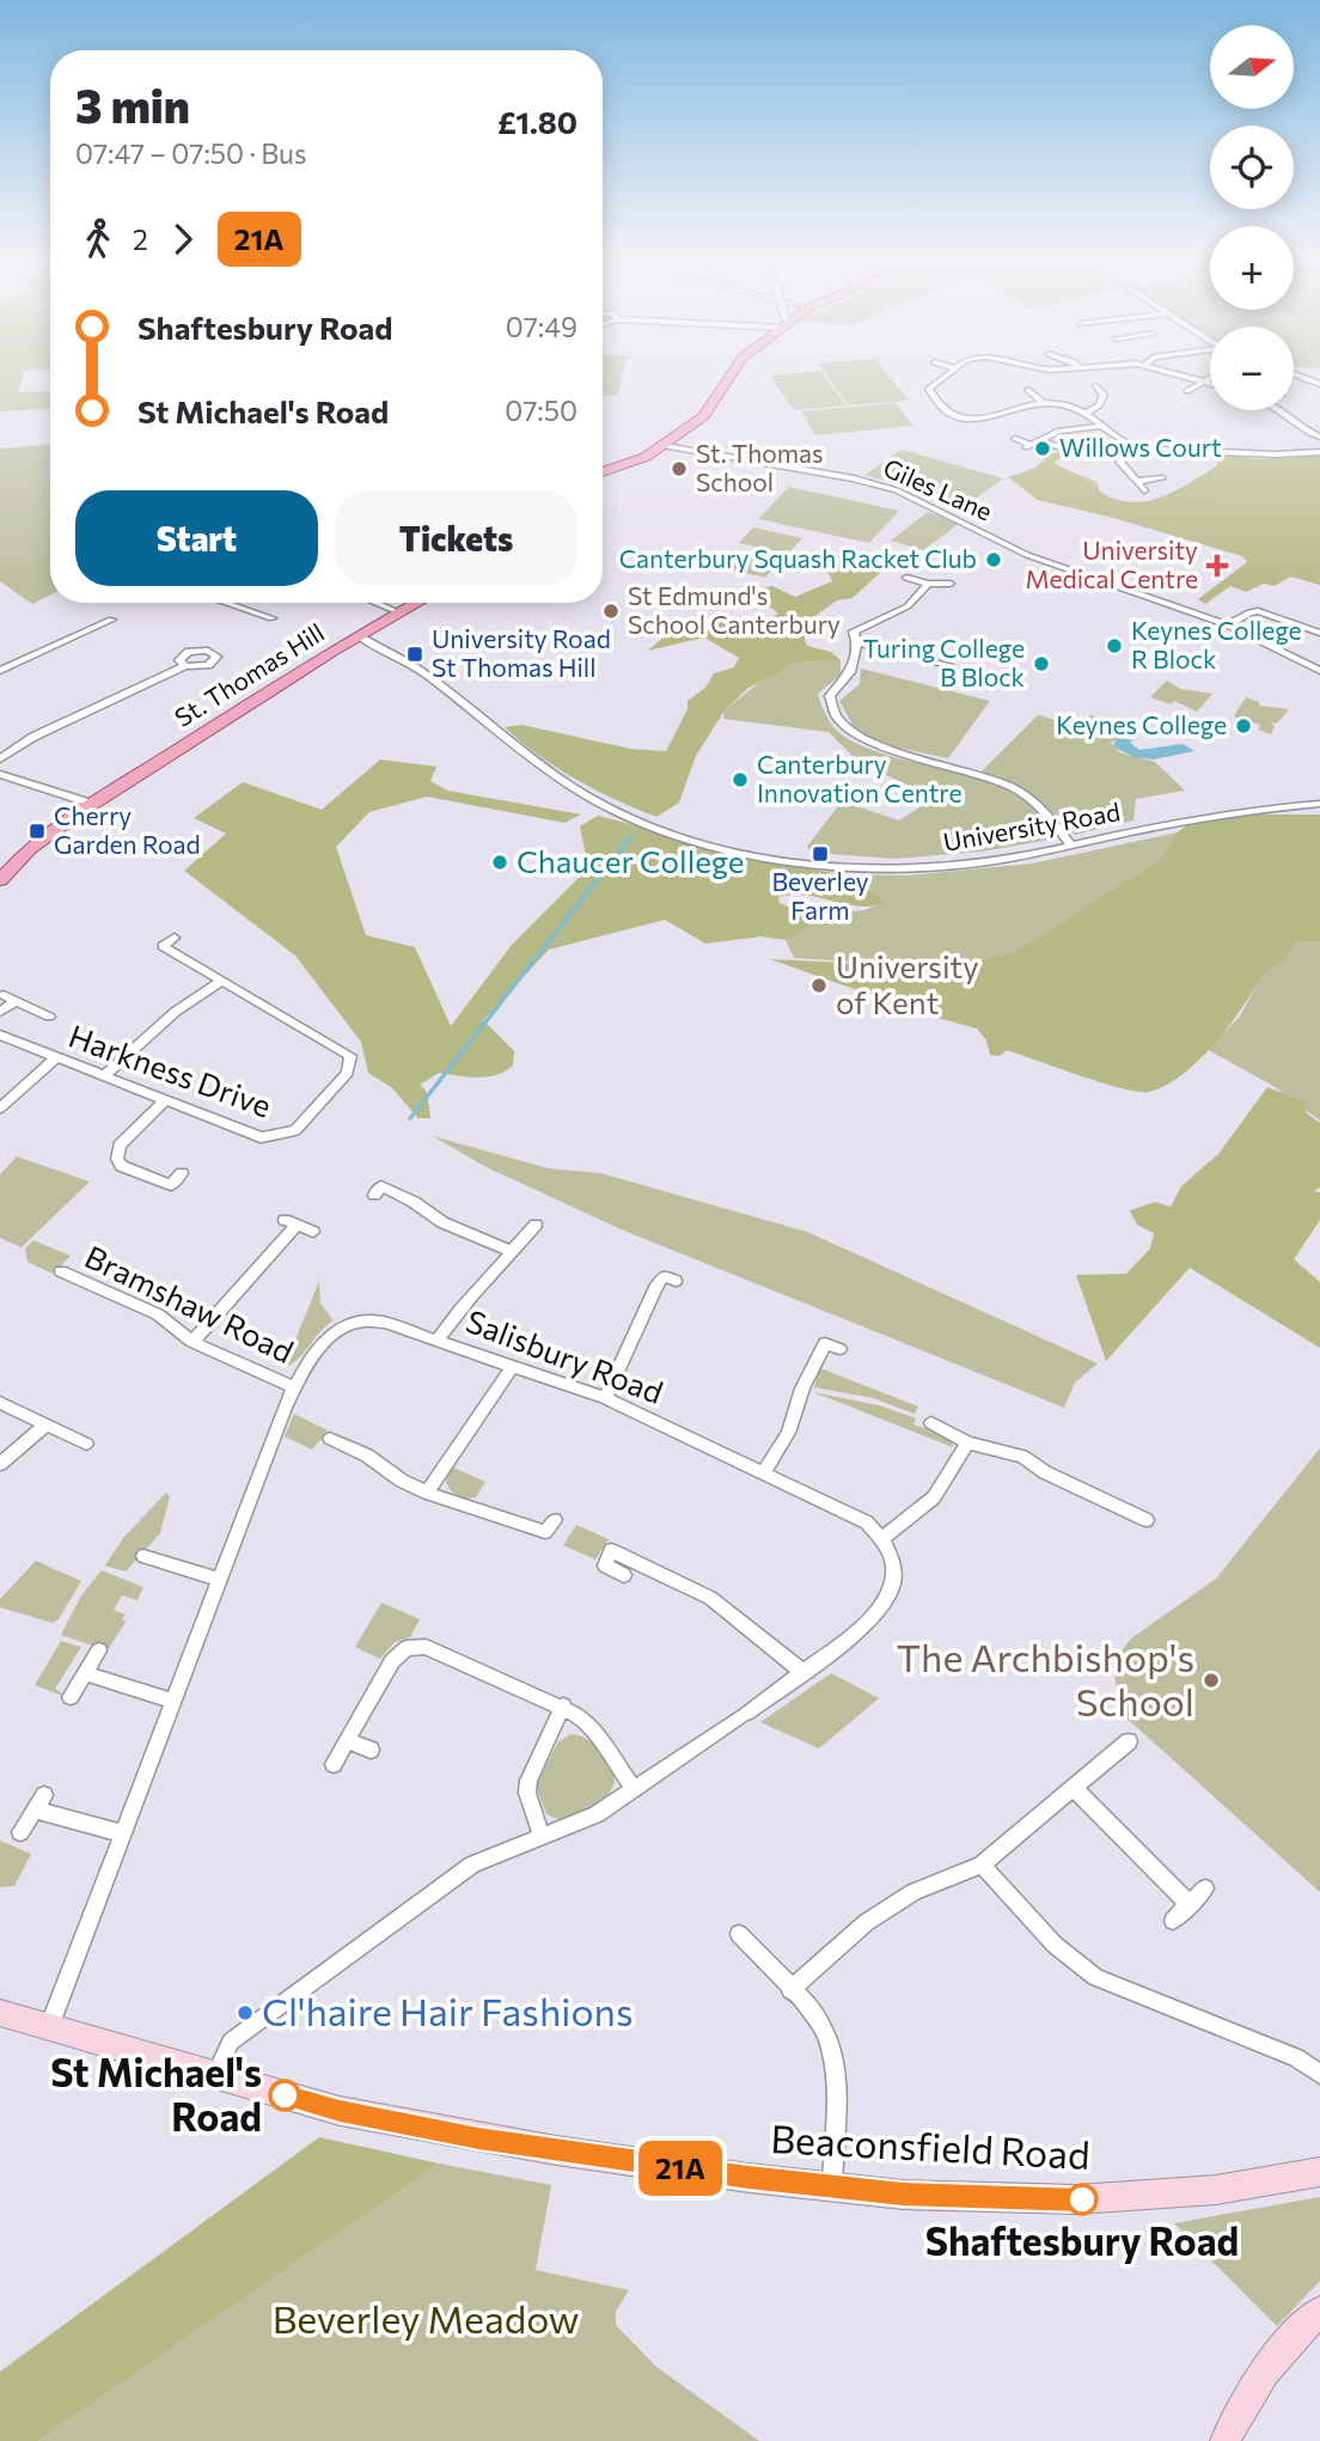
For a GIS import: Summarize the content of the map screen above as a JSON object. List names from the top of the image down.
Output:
{
  "streets": {
    "main road": ["St. Thomas Hill"],
    "street": [
      "Giles Lane",
      "University Road",
      "Harkness Drive",
      "Bramshaw Road",
      "Salisbury Road",
      "Beaconsfield Road"
    ]
  },
  "crossings": [
    ["St. Thomas Hill", "University Road"],
    ["Bramshaw Road", "Salisbury Road"],
    ["Salisbury Road", "Beaconsfield Road"]
  ],
  "parks": ["Beverley Meadow"],
  "places": {
    "other": [
      "Willows Court",
      "St. Thomas School",
      "Canterbury Squash Racket Club",
      "St Edmund's School Canterbury",
      "Keynes College R Block",
      "Turing College B Block",
      "Keynes College",
      "Canterbury Innovation Centre",
      "Chaucer College",
      "University of Kent",
      "The Archbishop's School",
      "Cl'haire Hair Fashions",
      "St Michael's Road",
      "Shaftesbury Road"
    ],
    "health": ["University Medical Centre"],
    "transit": ["University Road St Thomas Hill", "Cherry Garden Road", "Beverley Farm"]
  },
  "lines": ["bus line 21A"],
  "north": "right",
  "page": {
    "on_map": "21A",
    "map_buttons": ["+", "−"],
    "heading": ["3 min", "07:47 – 07:50 · Bus", "£1.80"],
    "legs": ["2", "21A"],
    "list": [
      {
        "name": "Shaftesbury Road",
        "value": "07:49"
      },
      {
        "name": "St Michael's Road",
        "value": "07:50"
      }
    ],
    "buttons": ["Start", "Tickets"]
  }
}
